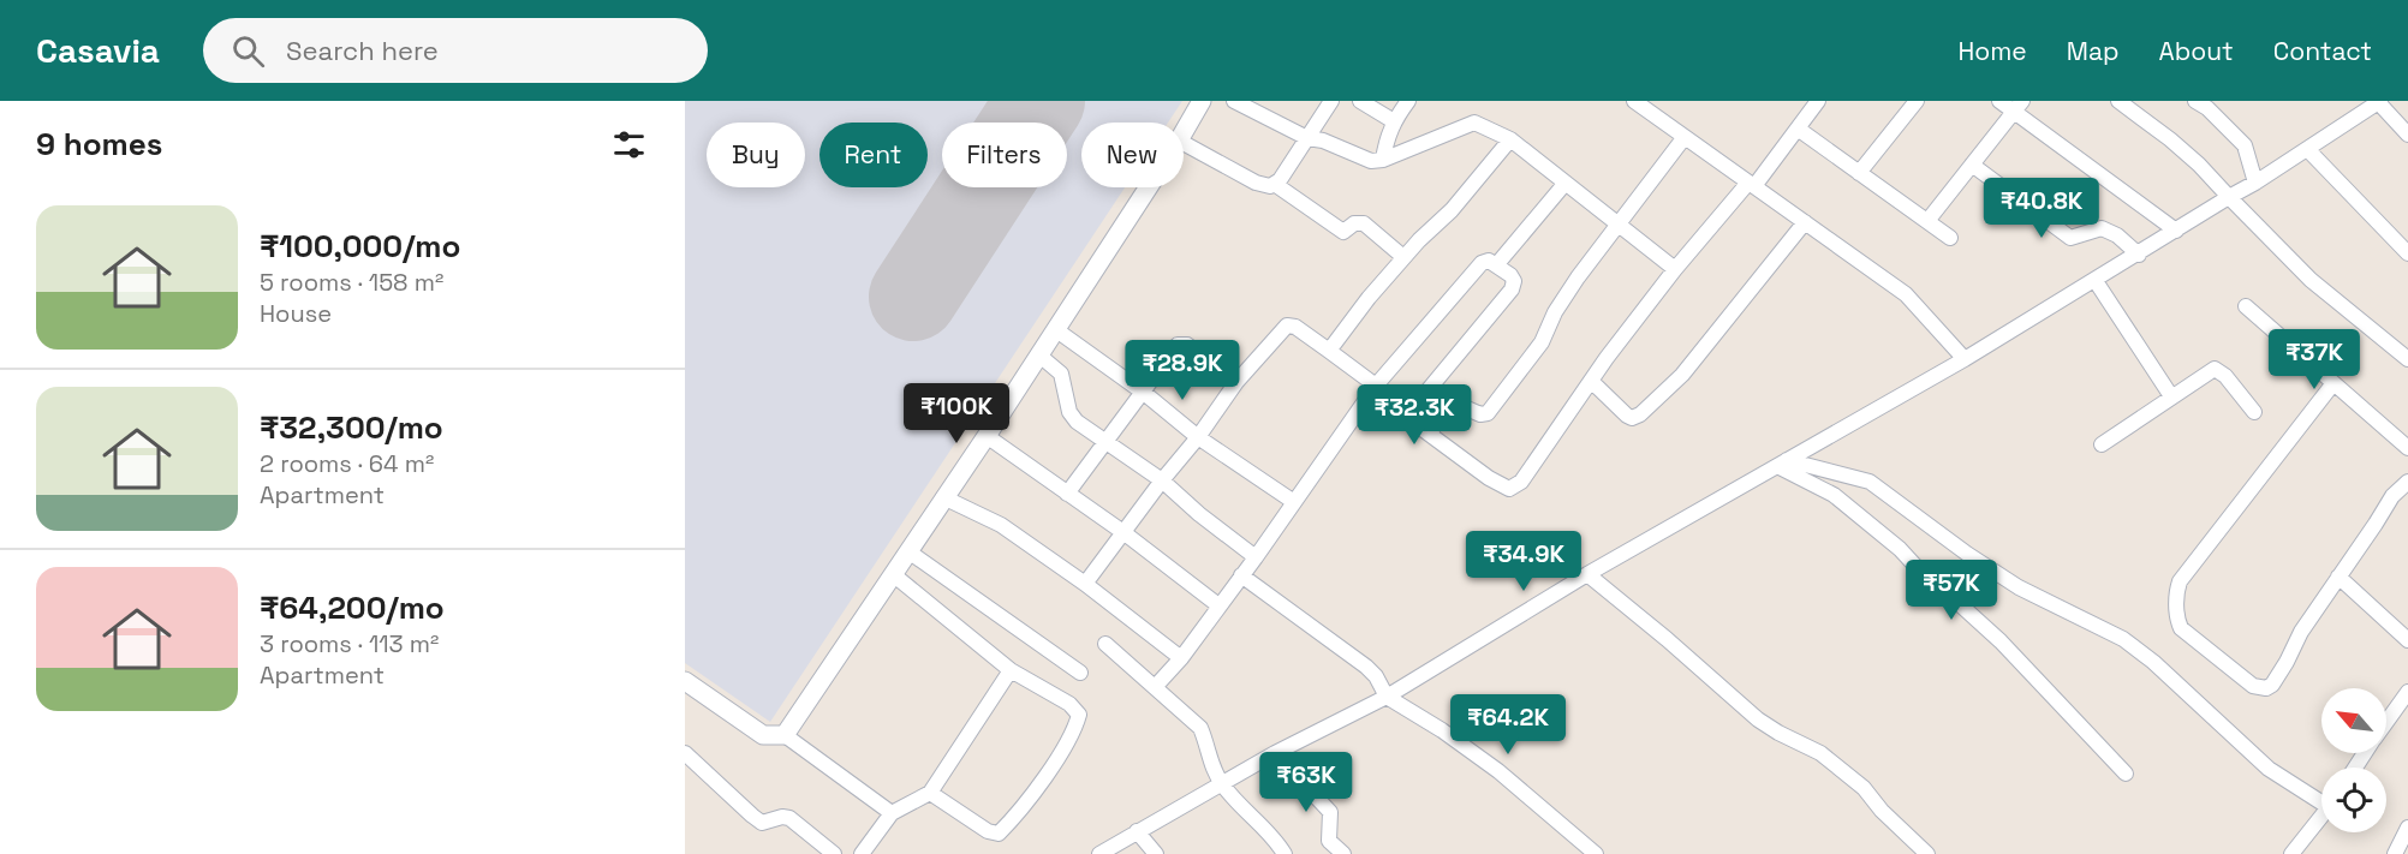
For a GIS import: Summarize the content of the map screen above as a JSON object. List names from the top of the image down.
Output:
{
  "north": "top left",
  "page": {
    "header": "Casavia",
    "search": "Search here",
    "nav": [
      "Home",
      "Map",
      "About",
      "Contact"
    ],
    "heading": "9 homes",
    "chip": [
      "Buy",
      "Rent",
      "Filters",
      "New"
    ],
    "price": [
      "₹40.8K",
      "₹37K",
      "₹28.9K",
      "₹100K",
      "₹32.3K",
      "₹34.9K",
      "₹57K",
      "₹64.2K",
      "₹63K"
    ],
    "list": [
      {
        "name": "₹100,000/mo",
        "note": "5 rooms · 158 m² · House"
      },
      {
        "name": "₹32,300/mo",
        "note": "2 rooms · 64 m² · Apartment"
      },
      {
        "name": "₹64,200/mo",
        "note": "3 rooms · 113 m² · Apartment"
      }
    ]
  }
}
